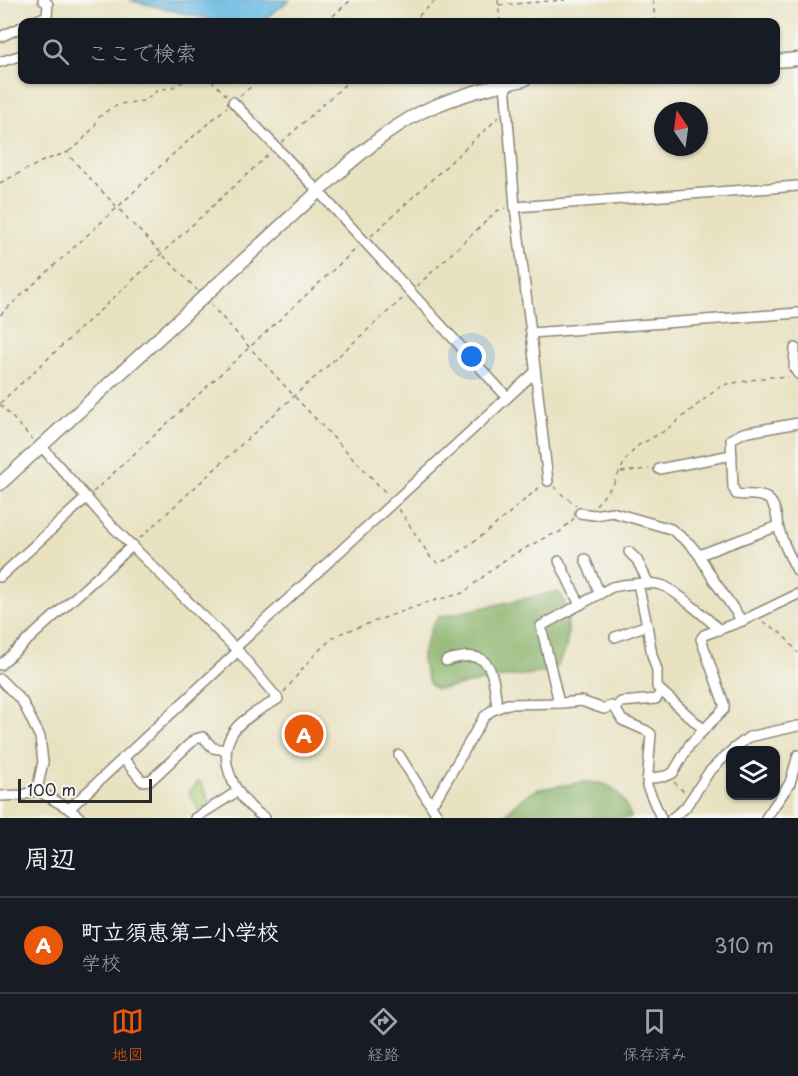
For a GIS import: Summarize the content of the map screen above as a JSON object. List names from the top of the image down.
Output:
{
  "scale_bar": "100 m",
  "north": "top",
  "page": {
    "search": "ここで検索",
    "pins": "A",
    "scale": "100 m",
    "heading": "周辺",
    "list": [
      {
        "mark": "A",
        "name": "町立須恵第二小学校",
        "note": "学校",
        "value": "310 m"
      }
    ],
    "nav": ["地図", "経路", "保存済み"]
  }
}
